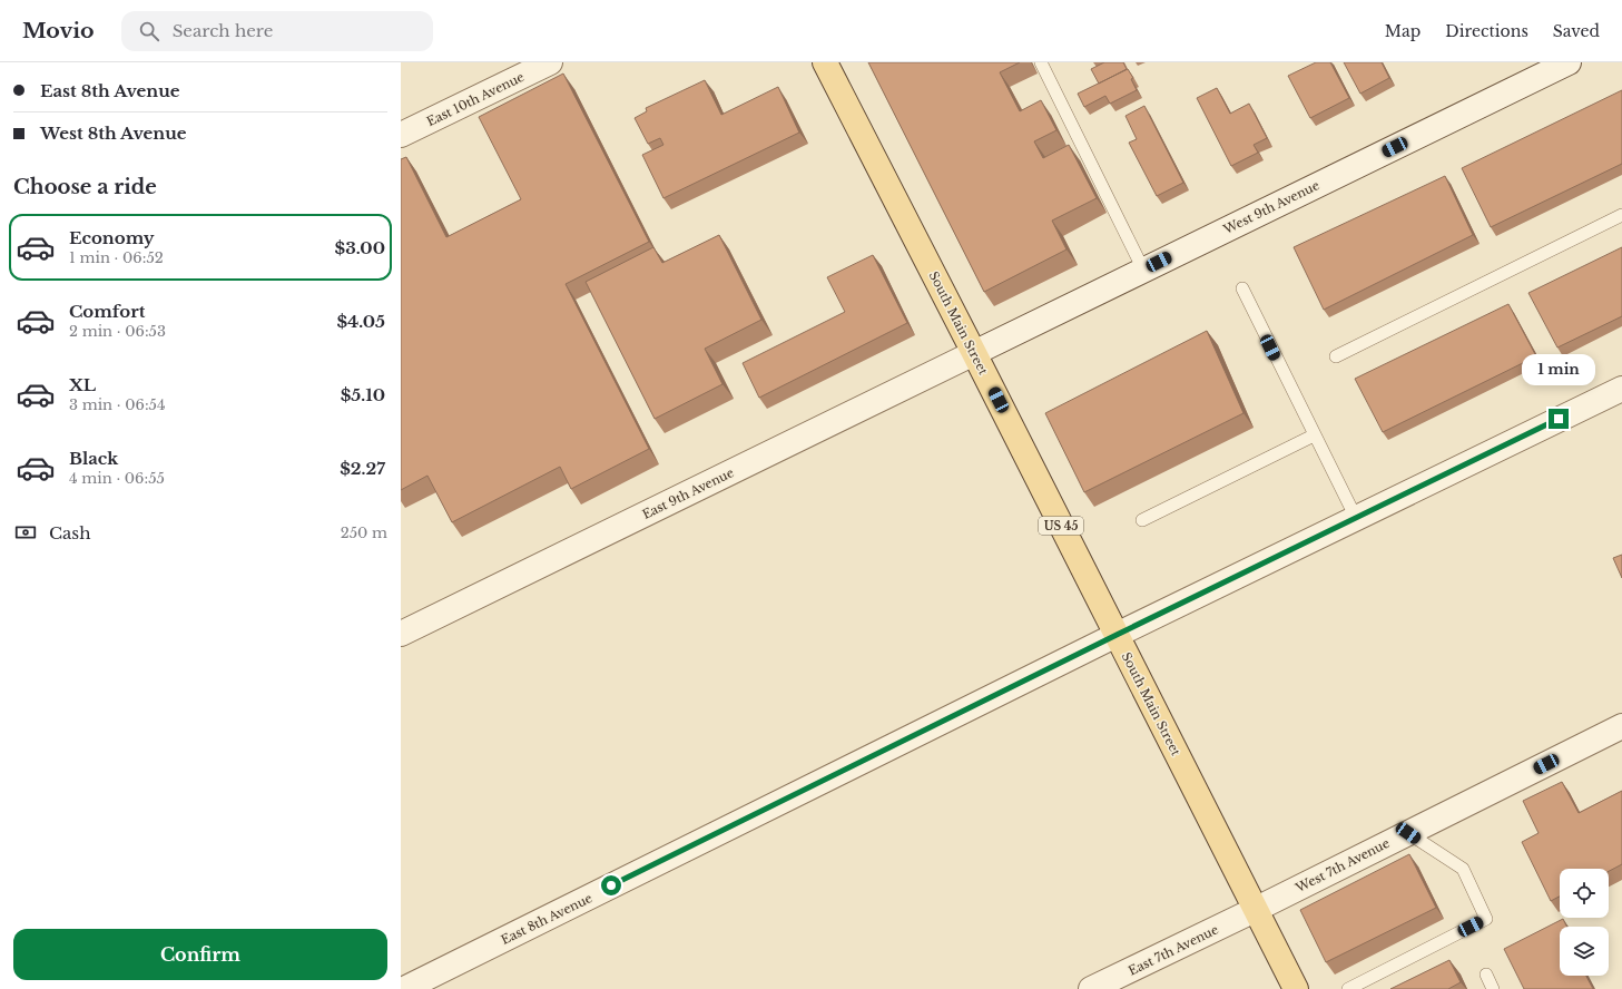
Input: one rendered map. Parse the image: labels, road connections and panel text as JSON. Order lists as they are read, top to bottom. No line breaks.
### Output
{"streets":{"main road":["South Main Street","US 45"],"street":["East 10th Avenue","West 9th Avenue","East 9th Avenue","West 7th Avenue","East 8th Avenue","East 7th Avenue"]},"crossings":[["West 9th Avenue","South Main Street"],["West 9th Avenue","East 9th Avenue"],["South Main Street","East 9th Avenue"],["South Main Street","West 7th Avenue"],["South Main Street","East 8th Avenue"],["South Main Street","East 7th Avenue"],["West 7th Avenue","East 7th Avenue"]],"page":{"header":"Movio","search":"Search here","nav":["Map","Directions","Saved"],"banner":["East 8th Avenue","West 8th Avenue"],"heading":"Choose a ride","list":[{"name":"Economy","note":"1 min · 06:52","value":"$3.00"},{"name":"Comfort","note":"2 min · 06:53","value":"$4.05"},{"name":"XL","note":"3 min · 06:54","value":"$5.10"},{"name":"Black","note":"4 min · 06:55","value":"$2.27"}],"bubble":"1 min","pay":["Cash","250 m"],"buttons":"Confirm"}}
